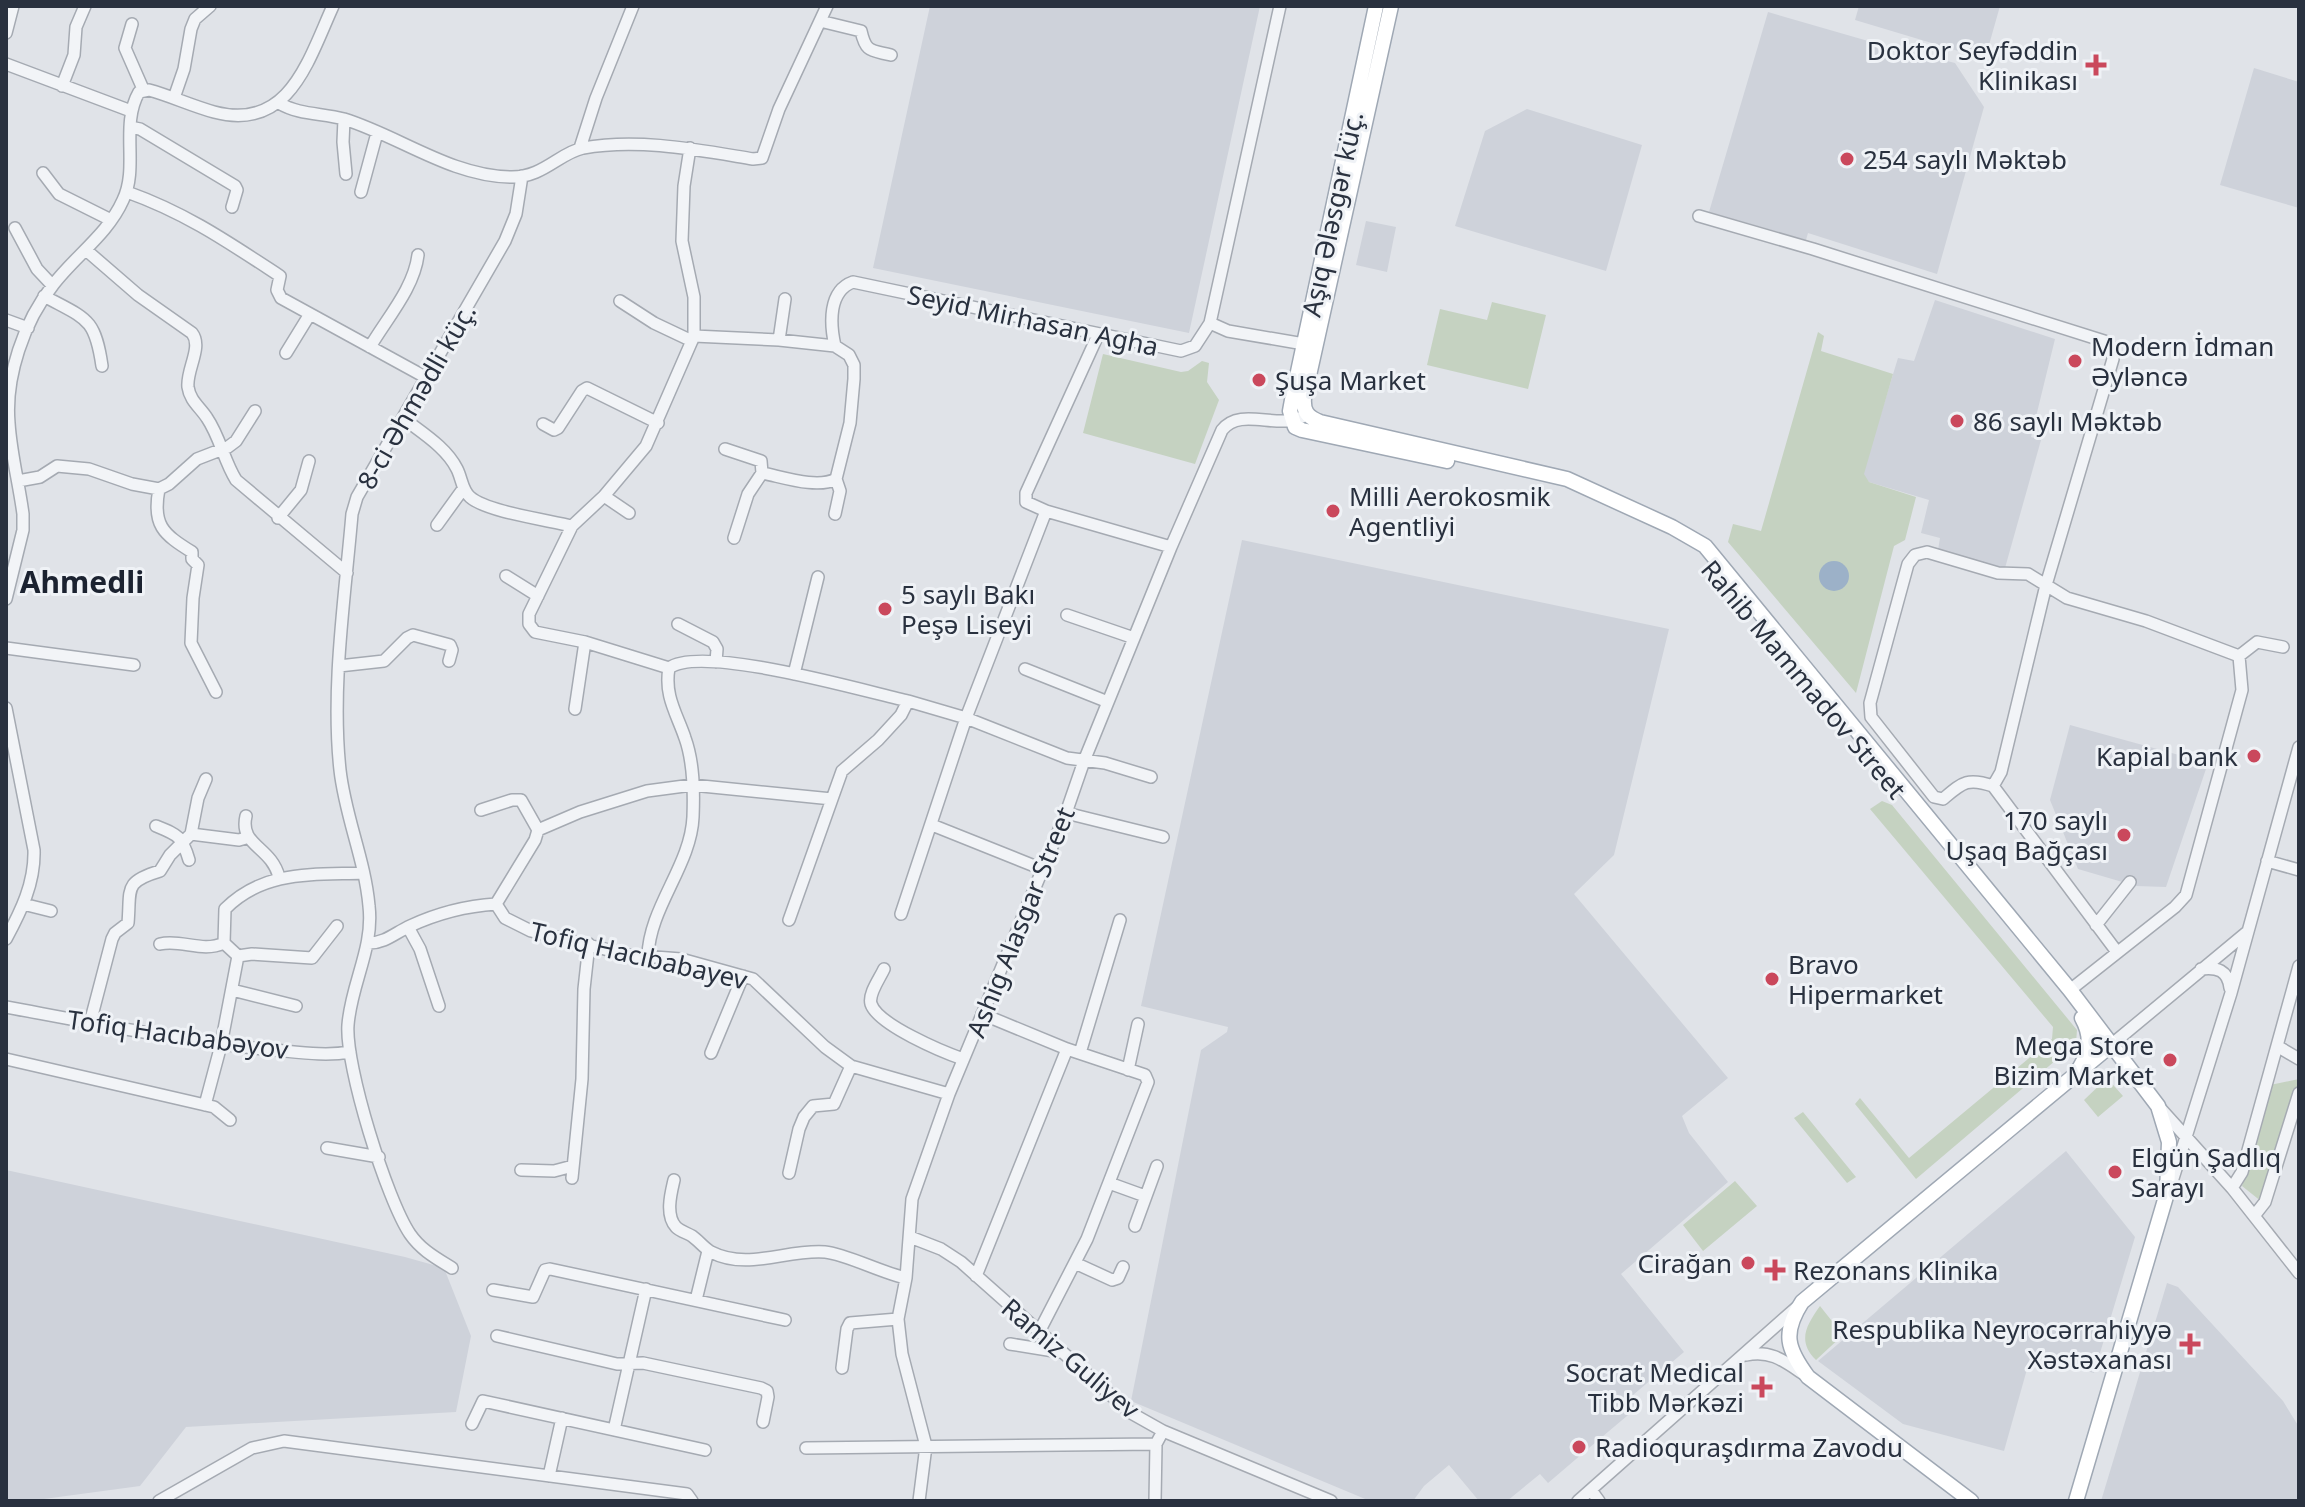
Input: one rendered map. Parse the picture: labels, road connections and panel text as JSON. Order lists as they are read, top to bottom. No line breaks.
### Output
{"streets":{"main road":["Aşıq Ələsgər küç.","Rahib Mammadov Street"],"street":["Seyid Mirhasan Agha","8-ci Əhmədli küç.","Ashig Alasgar Street","Tofiq Hacıbabayev","Tofiq Hacıbabəyov","Ramiz Guliyev"]},"crossings":[["Aşıq Ələsgər küç.","Rahib Mammadov Street"],["Aşıq Ələsgər küç.","Ashig Alasgar Street"],["8-ci Əhmədli küç.","Tofiq Hacıbabəyov"],["Rahib Mammadov Street","Ashig Alasgar Street"],["Ashig Alasgar Street","Tofiq Hacıbabayev"],["Ashig Alasgar Street","Ramiz Guliyev"]],"districts":["Ahmedli"],"places":{"health":["Doktor Seyfәddin Klinikası","Rezonans Klinika","Respublika Neyrocərrahiyyə Xəstəxanası","Socrat Medical Tibb Mərkəzi"],"other":["254 saylı Məktəb","Modern İdman Əyləncə","Şuşa Market","86 saylı Məktəb","Milli Aerokosmik Agentliyi","5 saylı Bakı Peşə Liseyi","Kapial bank","170 saylı Uşaq Bağçası","Bravo Hipermarket","Mega Store Bizim Market","Elgün Şadlıq Sarayı","Cirağan","Radioquraşdırma Zavodu"]}}
